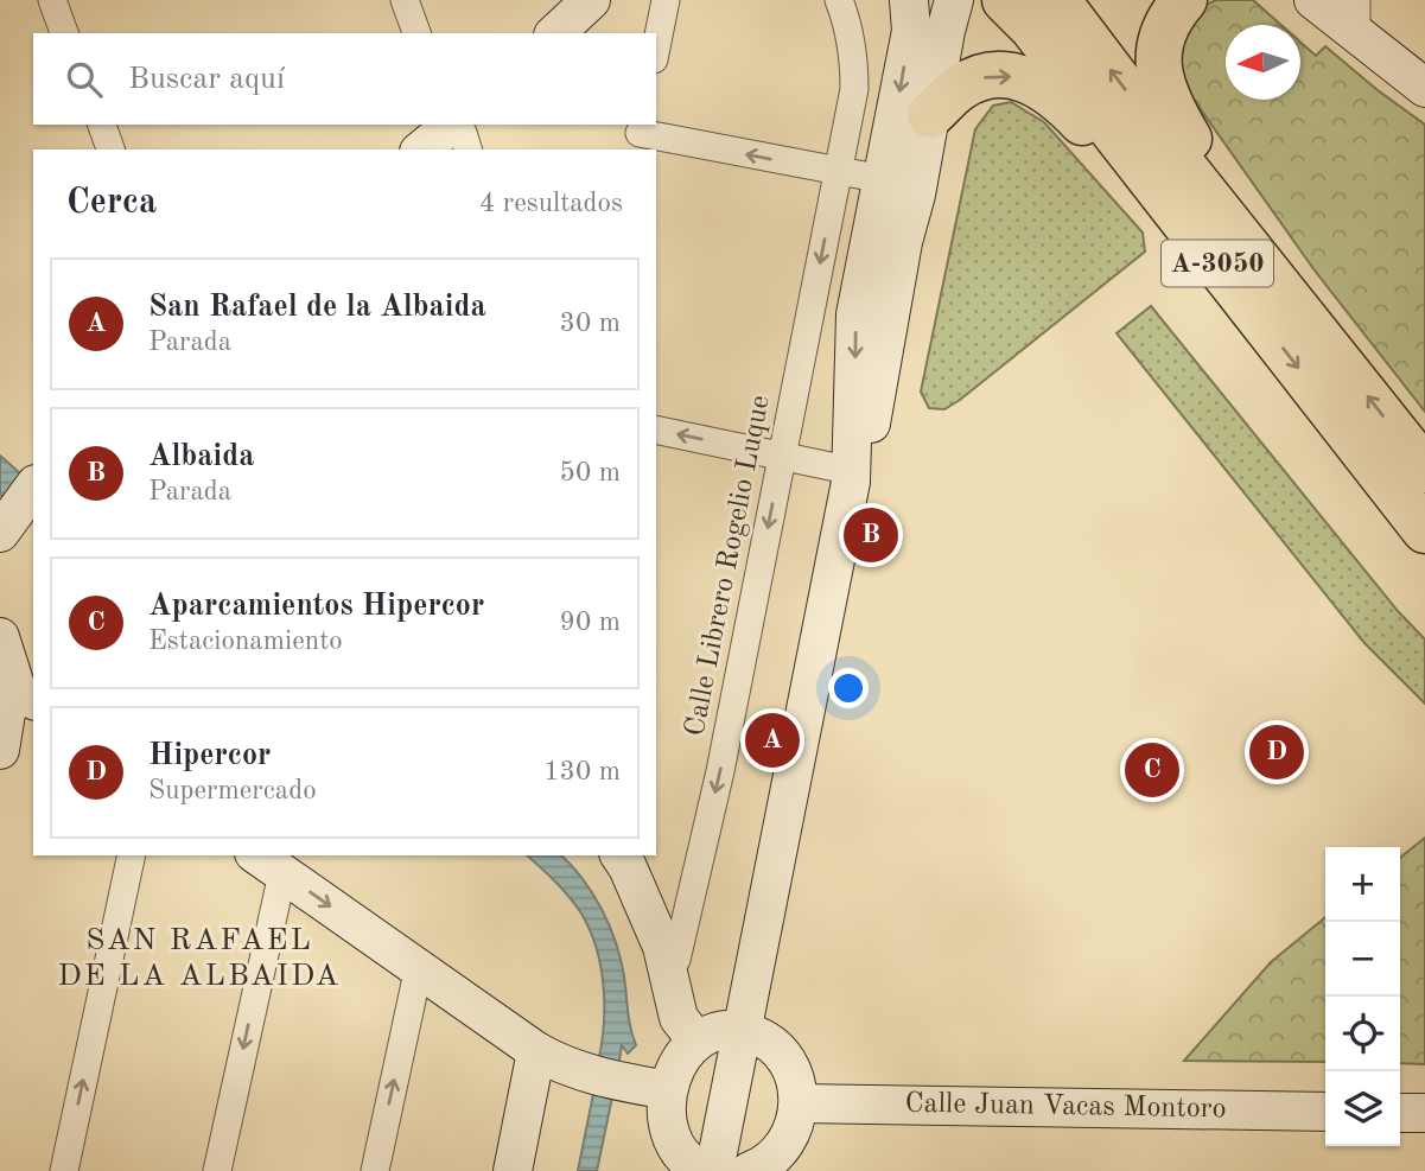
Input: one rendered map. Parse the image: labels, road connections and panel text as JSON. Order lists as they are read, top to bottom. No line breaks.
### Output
{"streets":{"highway":["A-3050"],"street":["Calle Librero Rogelio Luque","Calle Juan Vacas Montoro"]},"districts":["SAN RAFAEL DE LA ALBAIDA"],"north":"left","page":{"search":"Buscar aquí","heading":["Cerca","4 resultados"],"list":[{"mark":"A","name":"San Rafael de la Albaida","note":"Parada","value":"30 m"},{"mark":"B","name":"Albaida","note":"Parada","value":"50 m"},{"mark":"C","name":"Aparcamientos Hipercor","note":"Estacionamiento","value":"90 m"},{"mark":"D","name":"Hipercor","note":"Supermercado","value":"130 m"}],"pins":["B","A","D","C"],"map_buttons":["+","−"]}}
